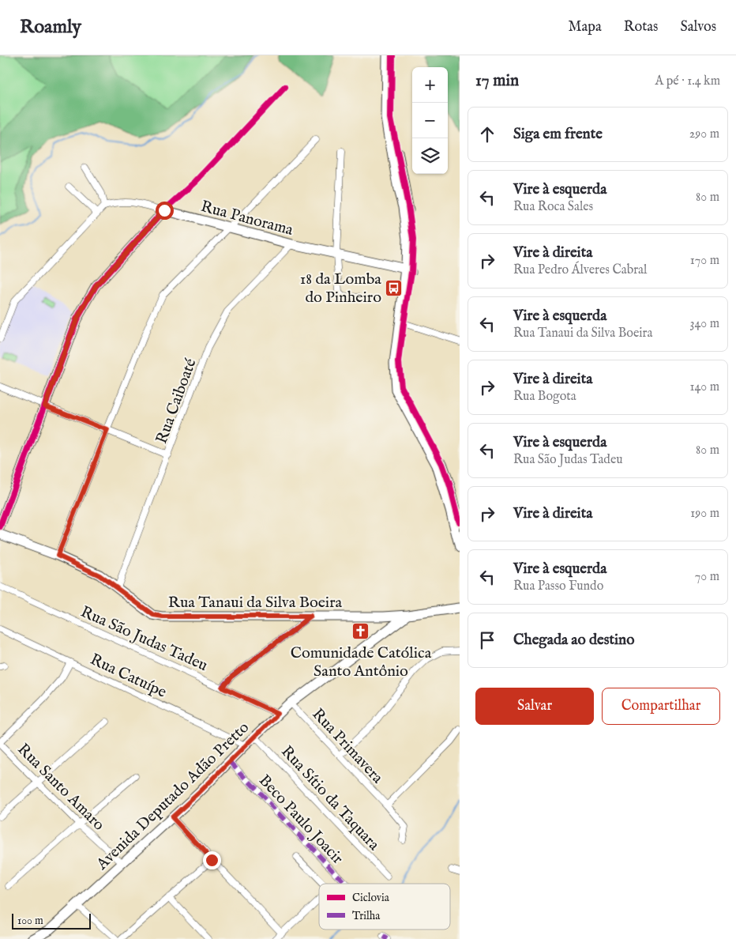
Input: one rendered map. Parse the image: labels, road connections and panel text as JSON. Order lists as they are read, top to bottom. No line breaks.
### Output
{"streets":{"street":["Rua Panorama","Rua Caiboaté","Rua Tanaui da Silva Boeira","Rua São Judas Tadeu","Rua Catuípe","Rua Primavera","Rua Santo Amaro","Avenida Deputado Adão Pretto","Rua Sítio da Taquara","Beco Paulo Joacir"]},"crossings":[["Rua Panorama","Rua Caiboaté"],["Rua Caiboaté","Rua Tanaui da Silva Boeira"],["Rua Tanaui da Silva Boeira","Avenida Deputado Adão Pretto"],["Rua São Judas Tadeu","Avenida Deputado Adão Pretto"],["Rua Catuípe","Avenida Deputado Adão Pretto"],["Rua Primavera","Avenida Deputado Adão Pretto"],["Rua Santo Amaro","Avenida Deputado Adão Pretto"],["Avenida Deputado Adão Pretto","Rua Sítio da Taquara"],["Avenida Deputado Adão Pretto","Beco Paulo Joacir"]],"places":{"bus stop":["18 da Lomba do Pinheiro"],"church":["Comunidade Católica Santo Antônio"]},"legend":["Ciclovia","Trilha"],"scale_bar":"100 m","page":{"header":"Roamly","nav":["Mapa","Rotas","Salvos"],"heading":["17 min","A pé · 1.4 km"],"map_buttons":["+","−"],"list":[["Siga em frente","290 m"],["Vire à esquerda","Rua Roca Sales","80 m"],["Vire à direita","Rua Pedro Álveres Cabral","170 m"],["Vire à esquerda","Rua Tanaui da Silva Boeira","340 m"],["Vire à direita","Rua Bogota","140 m"],["Vire à esquerda","Rua São Judas Tadeu","80 m"],["Vire à direita","190 m"],["Vire à esquerda","Rua Passo Fundo","70 m"],"Chegada ao destino"],"buttons":["Salvar","Compartilhar"],"scale":"100 m"}}
